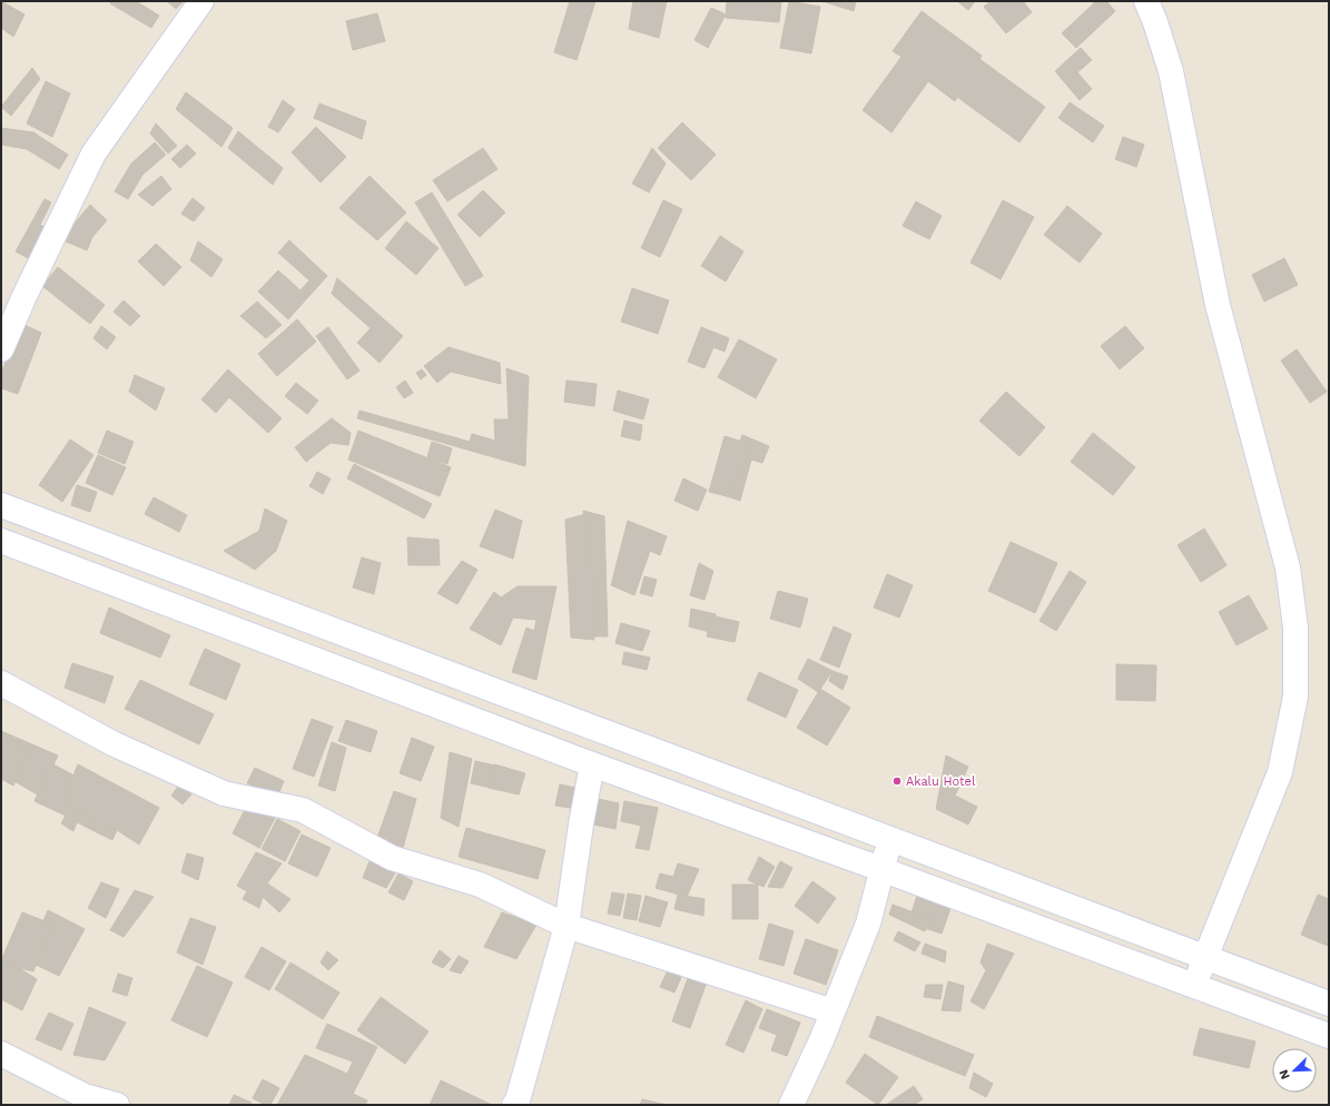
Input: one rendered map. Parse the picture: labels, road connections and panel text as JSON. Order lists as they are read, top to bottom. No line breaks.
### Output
{"places":["Akalu Hotel"],"north":"bottom left"}
